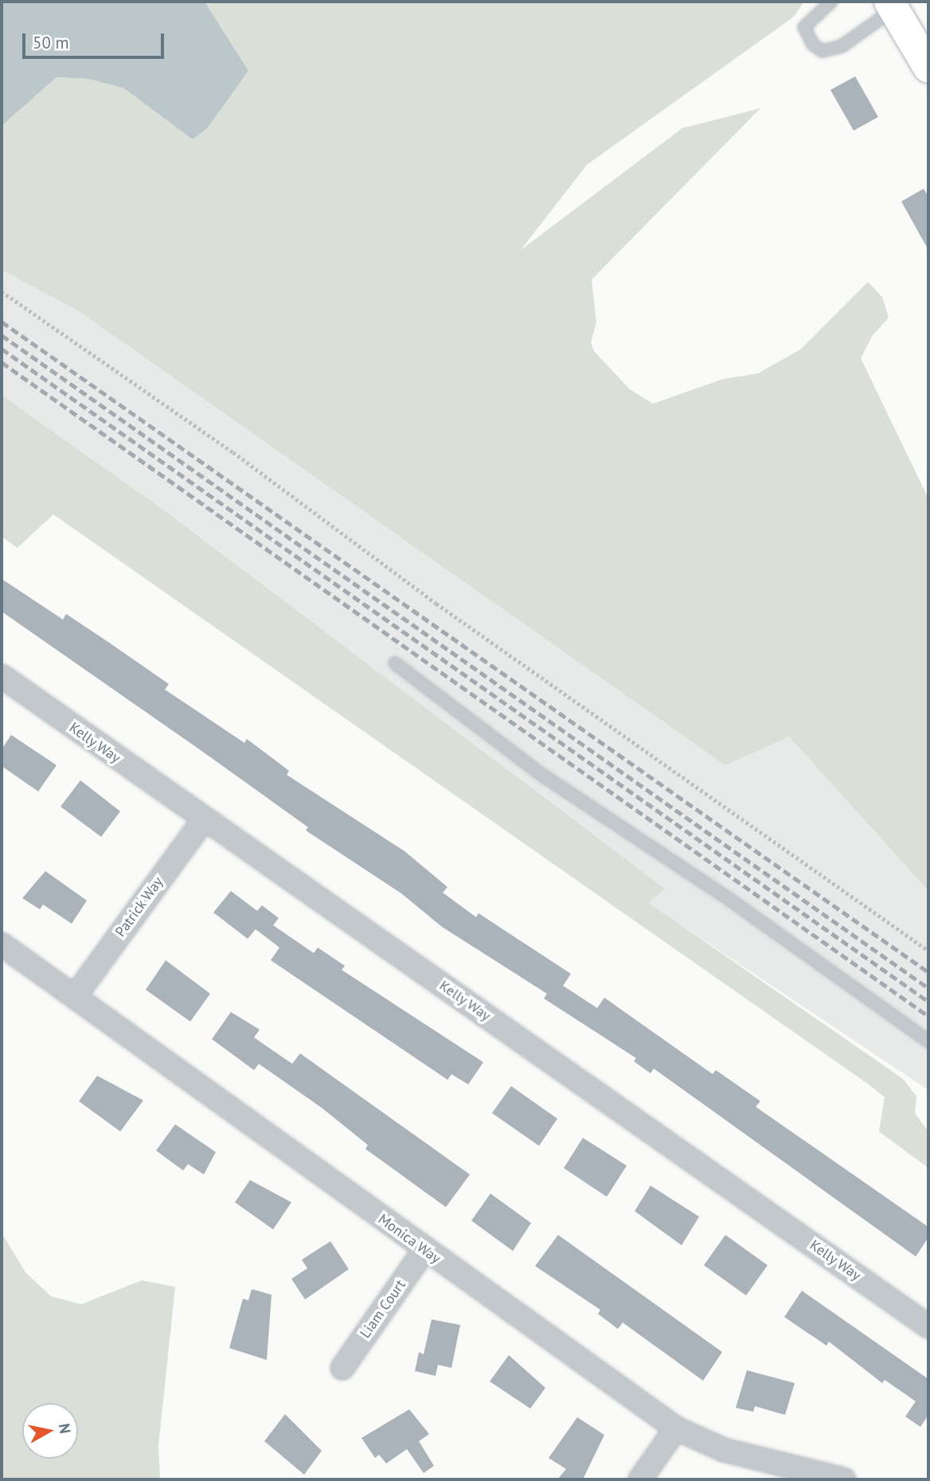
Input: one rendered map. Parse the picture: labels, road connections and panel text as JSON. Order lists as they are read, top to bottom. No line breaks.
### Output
{"streets":{"street":["Kelly Way","Patrick Way","Monica Way","Liam Court"]},"crossings":[["Kelly Way","Patrick Way"],["Patrick Way","Monica Way"],["Monica Way","Liam Court"]],"scale_bar":"50 m","north":"right"}
